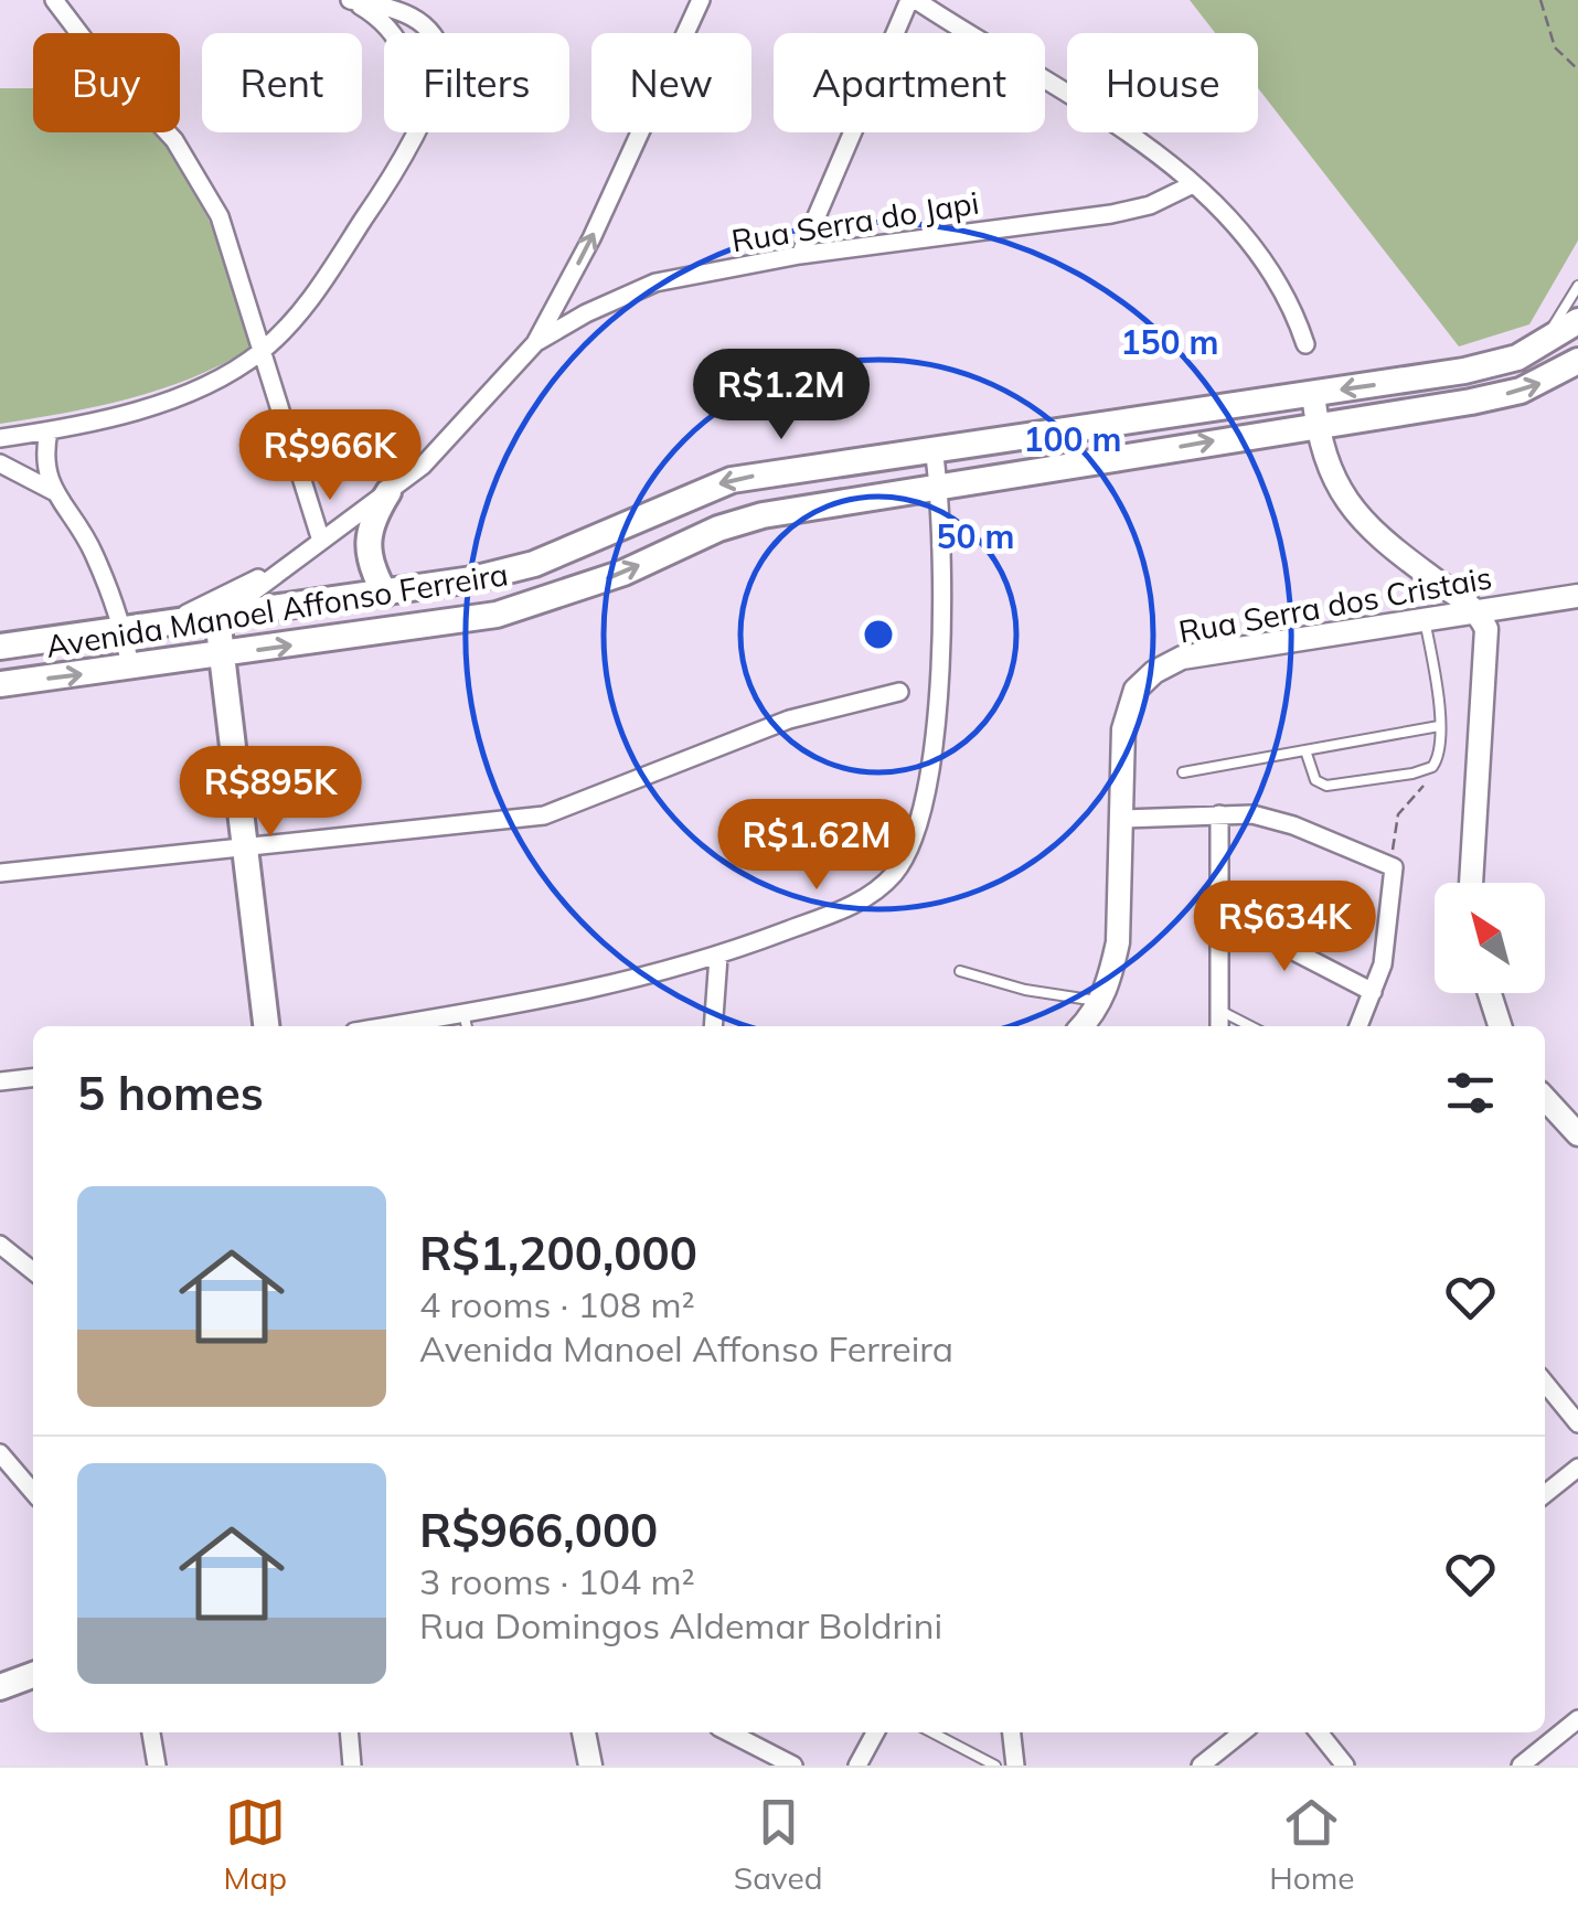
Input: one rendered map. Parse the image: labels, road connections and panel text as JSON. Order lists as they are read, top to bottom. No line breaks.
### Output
{"streets":{"main road":["Avenida Manoel Affonso Ferreira"],"street":["Rua Serra do Japi","Rua Serra dos Cristais"]},"north":"top left","page":{"chip":["Buy","Rent","Filters","New","Apartment","House"],"price":["R$1.2M","R$966K","R$895K","R$1.62M","R$634K"],"heading":"5 homes","list":[{"name":"R$1,200,000","note":"4 rooms · 108 m² · Avenida Manoel Affonso Ferreira"},{"name":"R$966,000","note":"3 rooms · 104 m² · Rua Domingos Aldemar Boldrini"}],"tabs":["Map","Saved","Home"]},"rings":["150 m","100 m","50 m"]}
